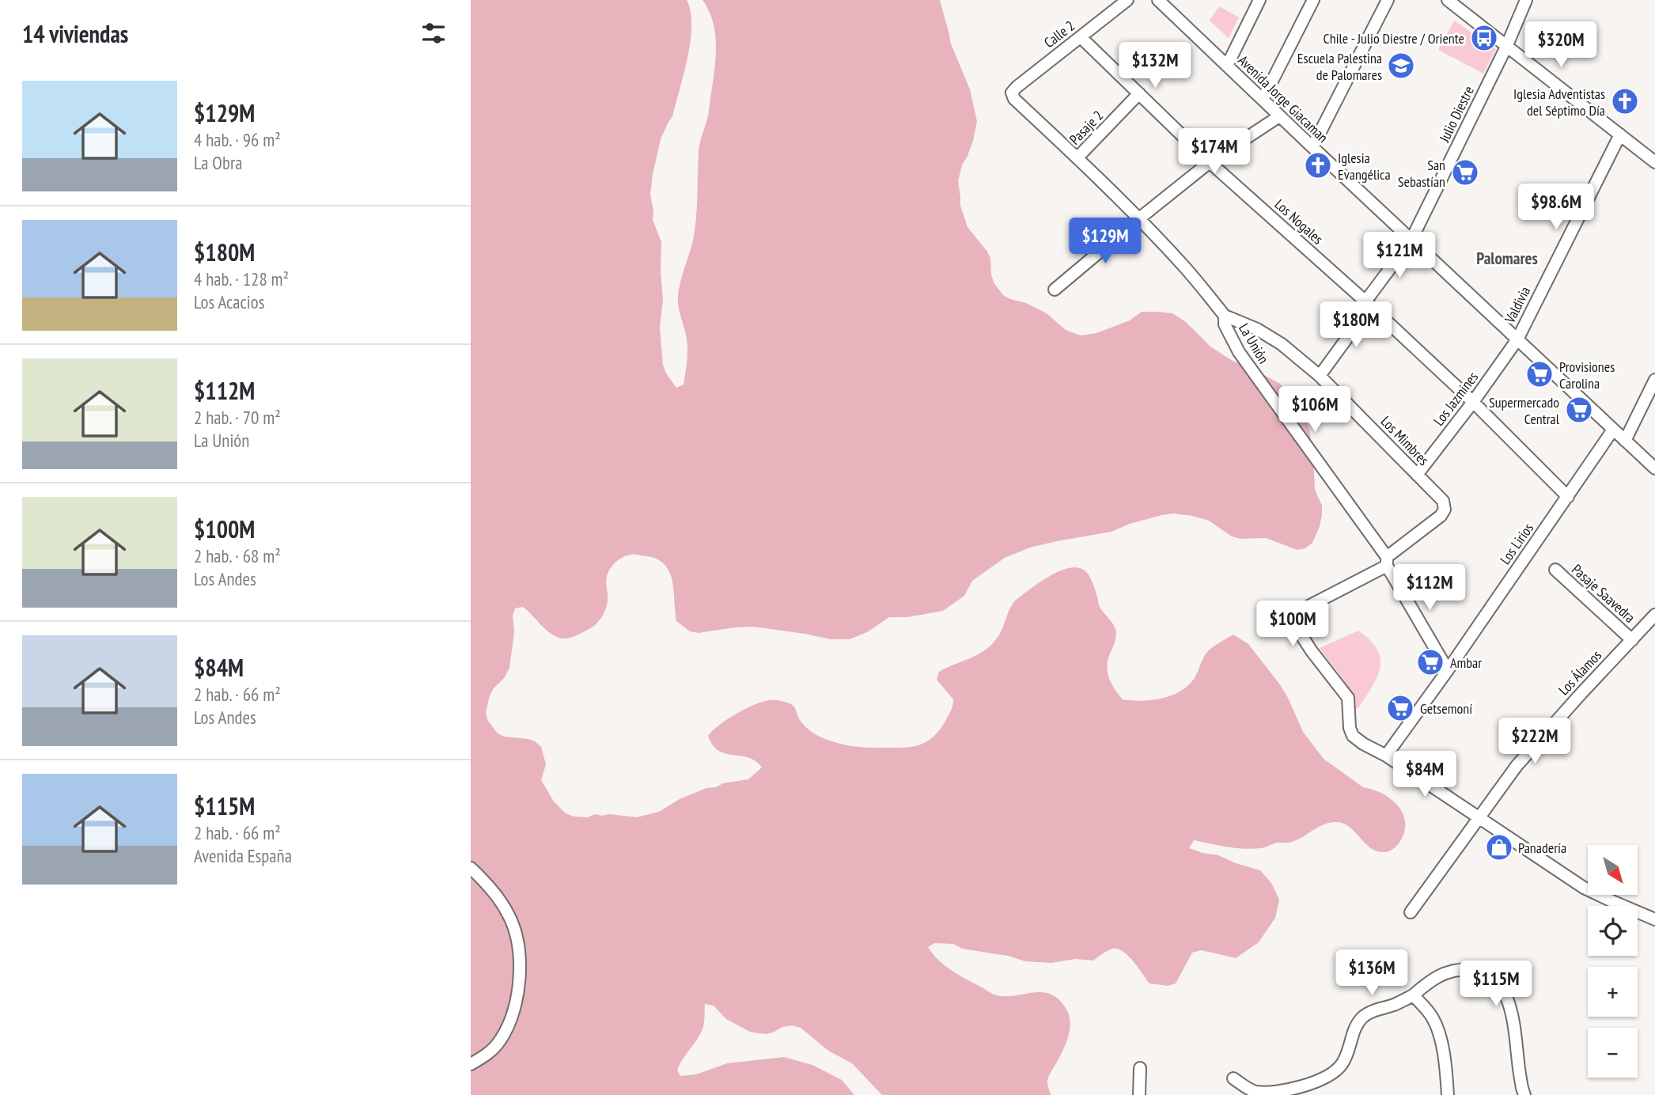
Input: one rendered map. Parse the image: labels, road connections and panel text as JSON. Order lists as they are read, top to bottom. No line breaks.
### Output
{"streets":{"street":["Calle 2","Avenida Jorge Giacaman","Julio Diestre","Pasaje 2","Los Nogales","Valdivia","La Unión","Los Jazmines","Los Mimbres","Los Lirios","Pasaje Saavedra","Los Álamos"]},"crossings":[["Calle 2","Los Nogales"],["Calle 2","La Unión"],["Avenida Jorge Giacaman","Julio Diestre"],["Avenida Jorge Giacaman","Valdivia"],["Avenida Jorge Giacaman","Los Jazmines"],["Avenida Jorge Giacaman","Los Lirios"],["Julio Diestre","Los Nogales"],["Julio Diestre","Los Mimbres"],["Pasaje 2","Los Nogales"],["Pasaje 2","La Unión"],["Los Nogales","Los Jazmines"],["Los Nogales","Los Lirios"],["Valdivia","Los Jazmines"],["La Unión","Los Mimbres"],["La Unión","Los Lirios"],["Los Jazmines","Los Mimbres"],["Pasaje Saavedra","Los Álamos"]],"districts":["Palomares"],"places":{"bus stop":["Chile - Julio Diestre / Oriente"],"school or university":["Escuela Palestina de Palomares"],"church":["Iglesia Adventistas del Séptimo Día","Iglesia Evangélica"],"supermarket":["San Sebastían","Provisiones Carolina","Supermercado Central","Ambar","Getsemoní"],"shop":["Panadería"]},"north":"bottom right","page":{"heading":"14 viviendas","price":["$320M","$132M","$174M","$98.6M","$129M","$121M","$180M","$106M","$112M","$100M","$222M","$84M","$136M","$115M"],"list":[{"name":"$129M","note":"4 hab. · 96 m² · La Obra"},{"name":"$180M","note":"4 hab. · 128 m² · Los Acacios"},{"name":"$112M","note":"2 hab. · 70 m² · La Unión"},{"name":"$100M","note":"2 hab. · 68 m² · Los Andes"},{"name":"$84M","note":"2 hab. · 66 m² · Los Andes"},{"name":"$115M","note":"2 hab. · 66 m² · Avenida España"}],"map_buttons":["+","−"]}}
